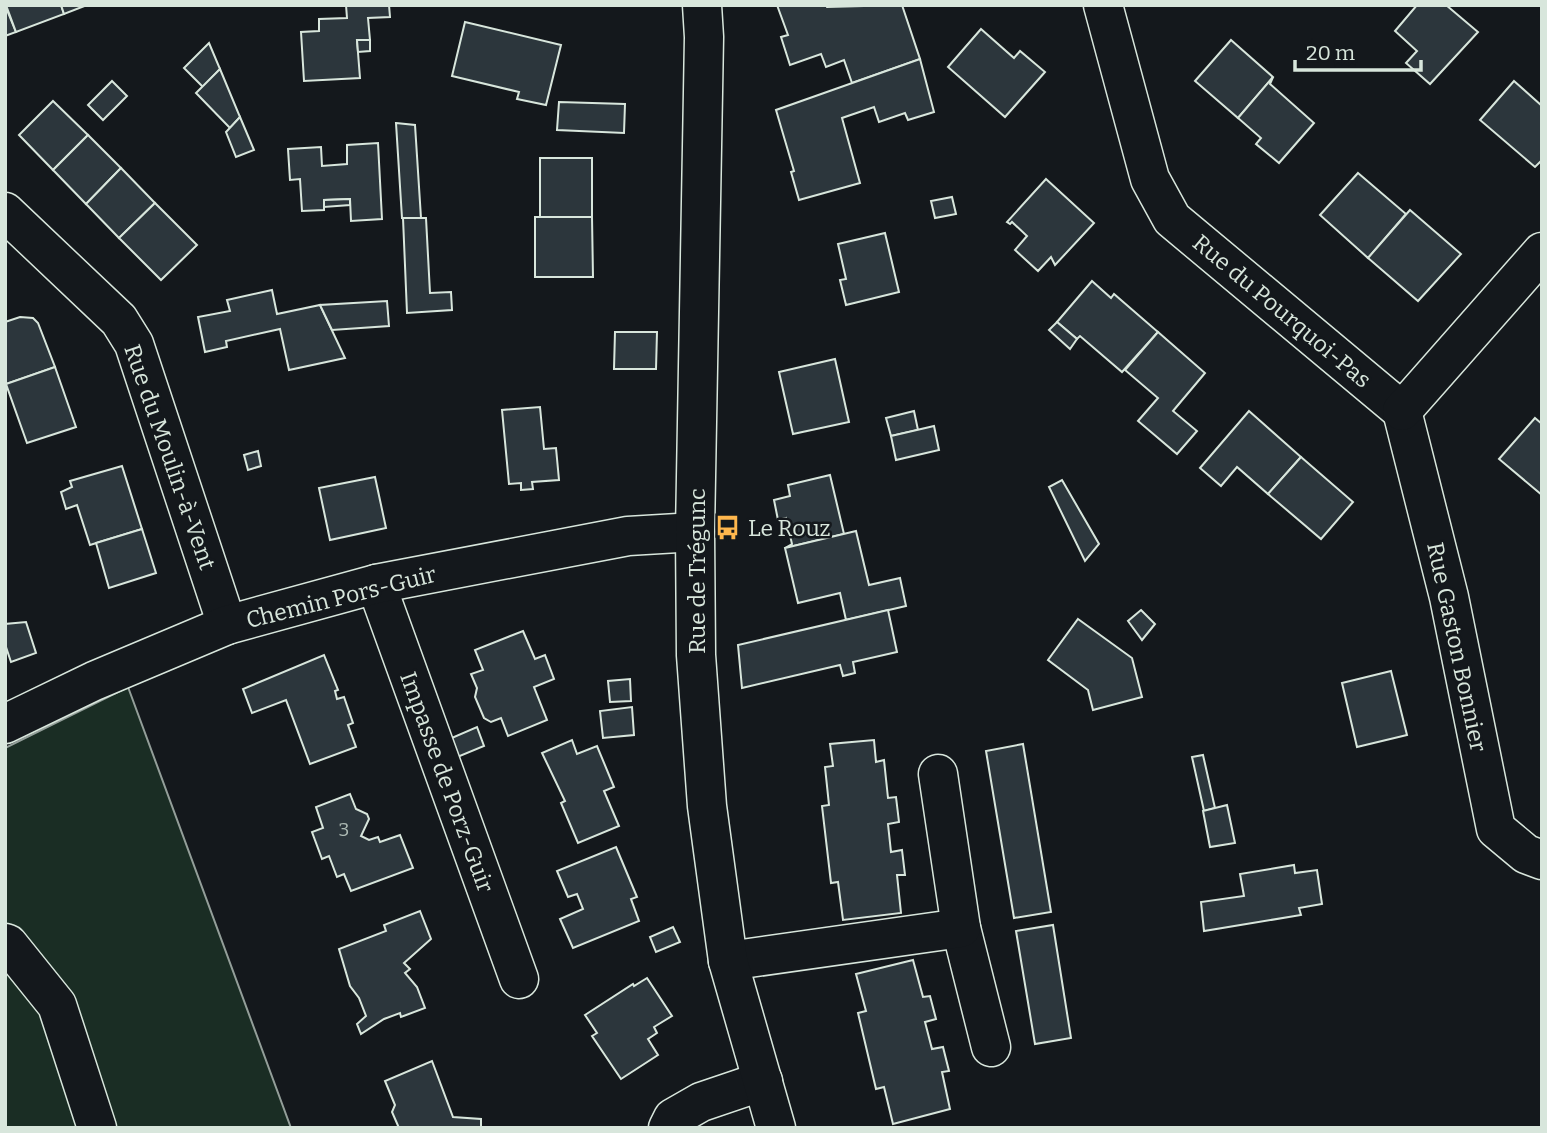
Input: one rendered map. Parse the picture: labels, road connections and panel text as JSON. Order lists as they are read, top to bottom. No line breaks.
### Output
{"streets":{"street":["Rue du Pourquoi-Pas","Rue du Moulin-à-Vent","Rue de Trégunc","Chemin Pors-Guir","Rue Gaston Bonnier","Impasse de Porz-Guir"]},"crossings":[["Rue du Pourquoi-Pas","Rue Gaston Bonnier"],["Rue du Moulin-à-Vent","Chemin Pors-Guir"],["Rue de Trégunc","Chemin Pors-Guir"],["Chemin Pors-Guir","Impasse de Porz-Guir"]],"places":{"bus stop":["Le Rouz"]},"house_numbers":["3"],"scale_bar":"20 m"}
